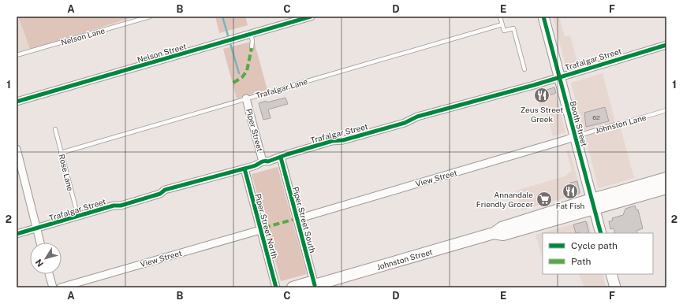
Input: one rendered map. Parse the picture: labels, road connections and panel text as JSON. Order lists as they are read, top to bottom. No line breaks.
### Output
{"streets":{"main road":["Booth Street","Johnston Street"],"street":["Nelson Street","Trafalgar Street","Piper Street","View Street","Piper Street South","Piper Street North"],"lane":["Nelson Lane","Trafalgar Lane","Johnston Lane","Rose Lane"]},"crossings":[["Trafalgar Street","Booth Street"],["Trafalgar Street","Piper Street"],["Trafalgar Street","Rose Lane"],["Trafalgar Street","Piper Street South"],["Trafalgar Street","Piper Street North"],["Trafalgar Lane","Piper Street"],["Trafalgar Lane","Rose Lane"],["Booth Street","Johnston Lane"],["Booth Street","View Street"],["Booth Street","Johnston Street"],["Johnston Lane","View Street"],["View Street","Piper Street South"],["View Street","Piper Street North"],["Piper Street South","Johnston Street"]],"places":{"restaurant":["Zeus Street Greek","Fat Fish"],"supermarket":["Annandale Friendly Grocer"]},"house_numbers":["62"],"legend":["Cycle path","Path"],"north":"bottom left","grid":{"columns":["A","B","C","D","E","F"],"rows":["1","2"]}}
